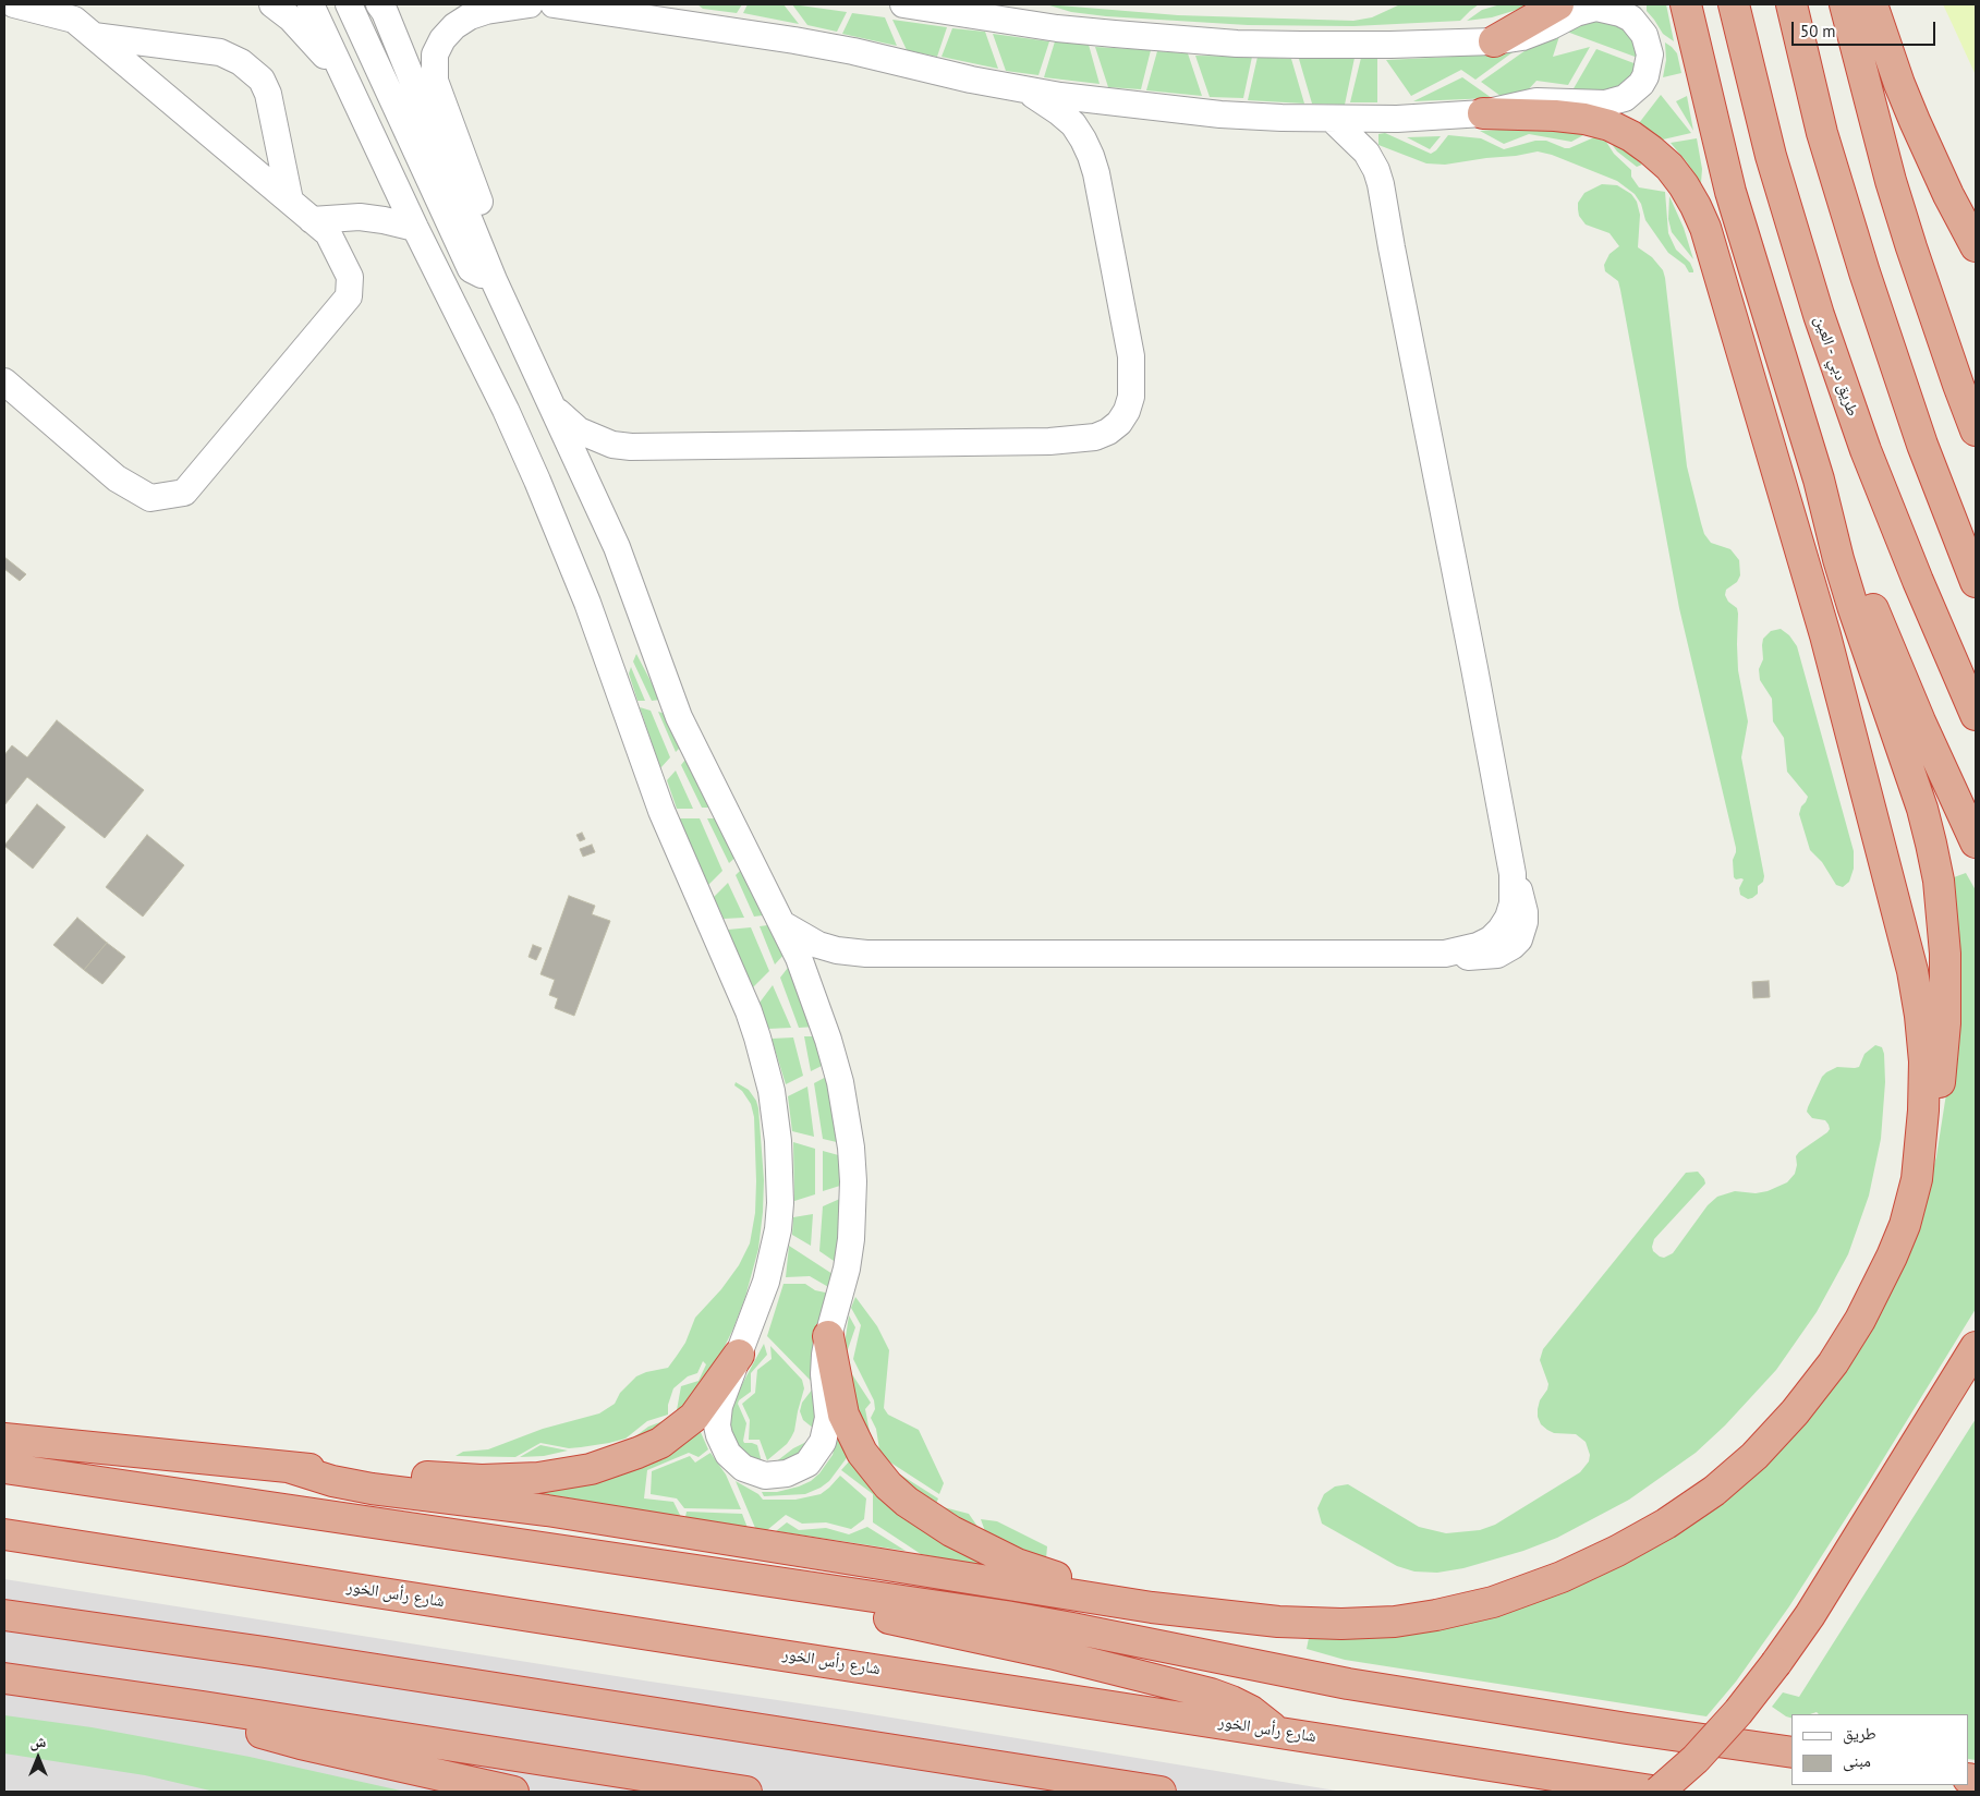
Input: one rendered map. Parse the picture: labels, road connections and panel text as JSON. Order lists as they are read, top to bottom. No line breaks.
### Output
{"streets":{"highway":["طريق دبي - العين","شارع رأس الخور"]},"legend":["طريق","مبنى"],"scale_bar":"50 m","north":"top"}
